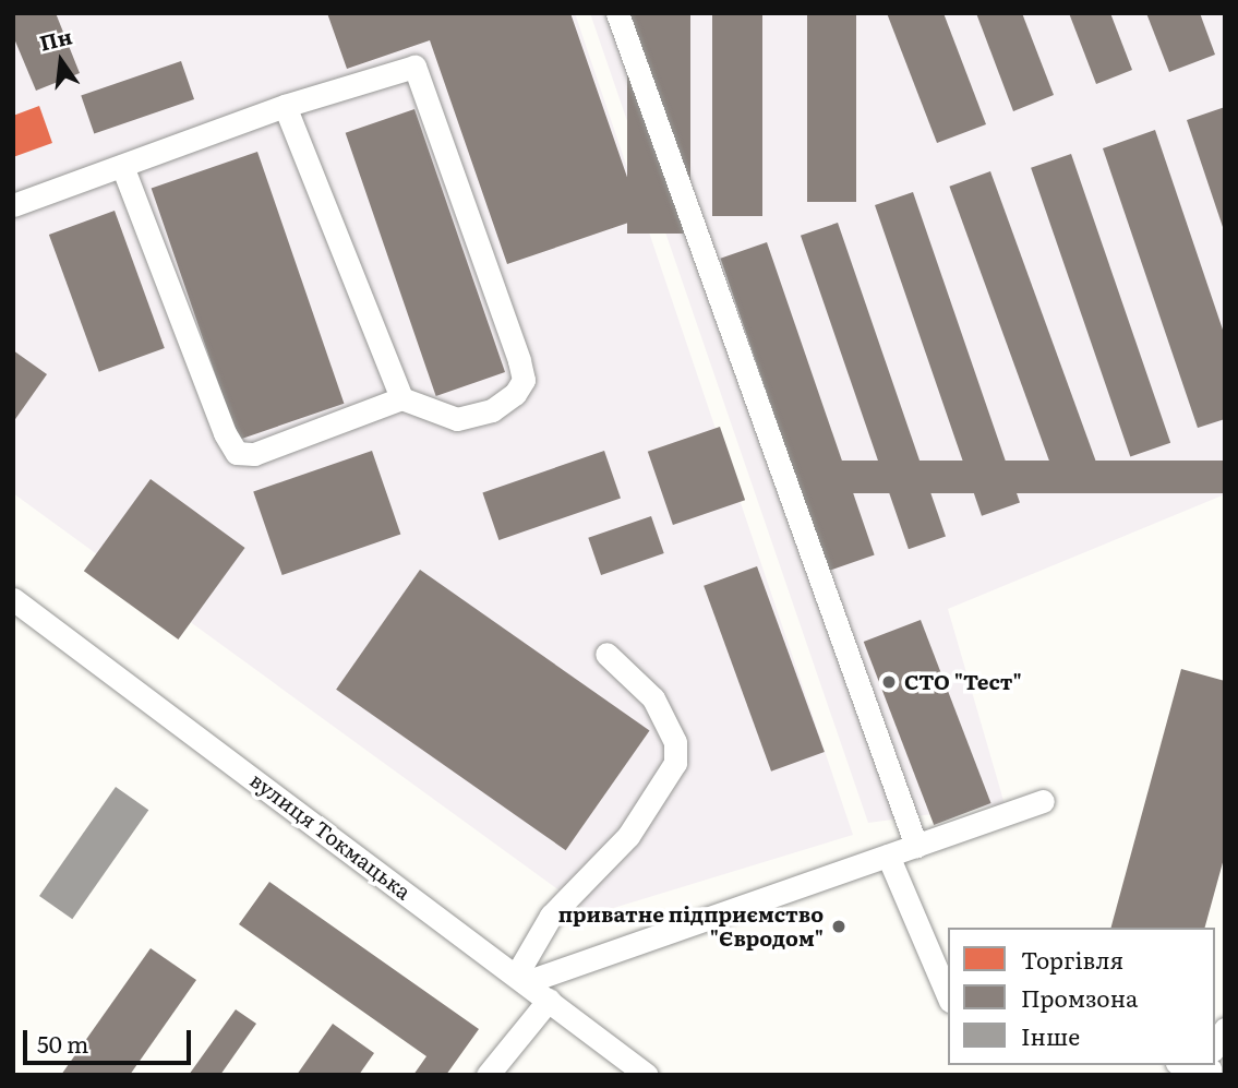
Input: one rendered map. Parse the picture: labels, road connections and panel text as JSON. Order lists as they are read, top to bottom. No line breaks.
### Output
{"streets":{"street":["вулиця Токмацька"]},"places":["СТО \"Тест\"","приватне підприємство \"Євродом\""],"legend":["Торгівля","Промзона","Інше"],"scale_bar":"50 m","north":"top"}
